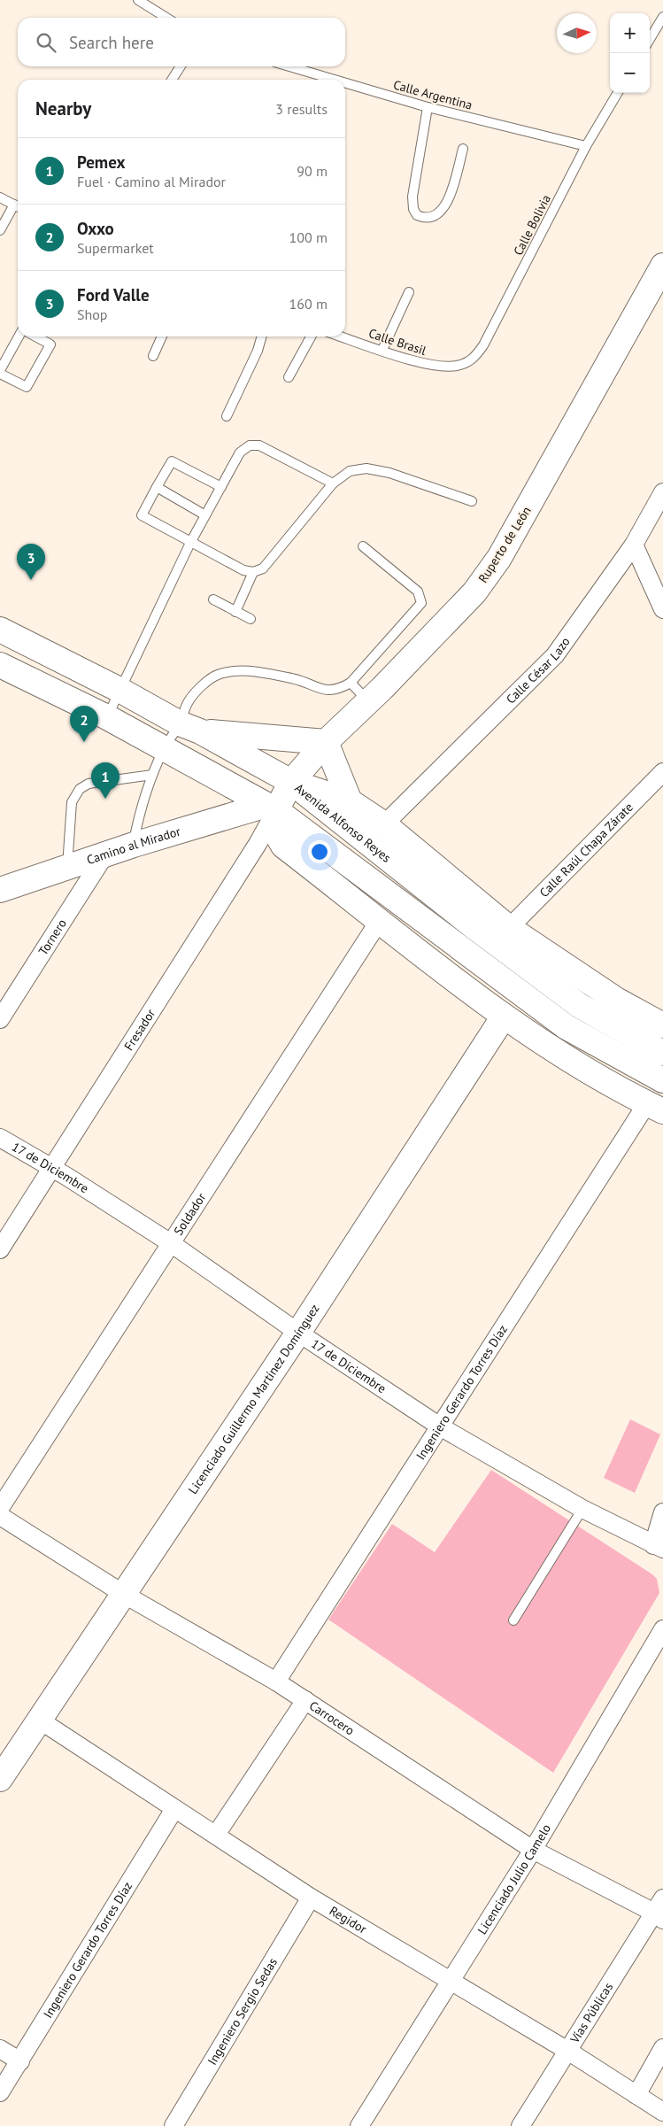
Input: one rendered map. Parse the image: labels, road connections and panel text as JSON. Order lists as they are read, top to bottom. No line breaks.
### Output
{"streets":{"street":["Ruperto de León","Calle César Lazo","Avenida Alfonso Reyes","Camino al Mirador","Calle Raúl Chapa Zárate","Tornero","Fresador","17 de Diciembre","Soldador","Ingeniero Gerardo Torres Díaz","Licenciado Guillermo Martínez Domínguez","Carrocero","Licenciado Julio Camelo","Regidor","Ingeniero Sergio Sedas","Vías Públicas"],"lane":["Calle Argentina","Calle Bolivia","Calle Brasil"]},"crossings":[["Calle Argentina","Calle Bolivia"],["Calle Bolivia","Calle Brasil"],["Ruperto de León","Avenida Alfonso Reyes"],["Ruperto de León","Camino al Mirador"],["Ruperto de León","Fresador"],["Camino al Mirador","Tornero"],["Camino al Mirador","Fresador"],["Fresador","17 de Diciembre"],["17 de Diciembre","Soldador"],["17 de Diciembre","Ingeniero Gerardo Torres Díaz"],["17 de Diciembre","Licenciado Guillermo Martínez Domínguez"],["Ingeniero Gerardo Torres Díaz","Carrocero"],["Ingeniero Gerardo Torres Díaz","Regidor"],["Licenciado Guillermo Martínez Domínguez","Carrocero"],["Licenciado Guillermo Martínez Domínguez","Regidor"],["Carrocero","Licenciado Julio Camelo"],["Carrocero","Vías Públicas"],["Licenciado Julio Camelo","Regidor"],["Regidor","Ingeniero Sergio Sedas"],["Regidor","Vías Públicas"]],"north":"right","page":{"map_buttons":["+","−"],"search":"Search here","heading":["Nearby","3 results"],"list":[{"mark":"1","name":"Pemex","note":"Fuel · Camino al Mirador","value":"90 m"},{"mark":"2","name":"Oxxo","note":"Supermarket","value":"100 m"},{"mark":"3","name":"Ford Valle","note":"Shop","value":"160 m"}],"pins":["3","2","1"]}}
